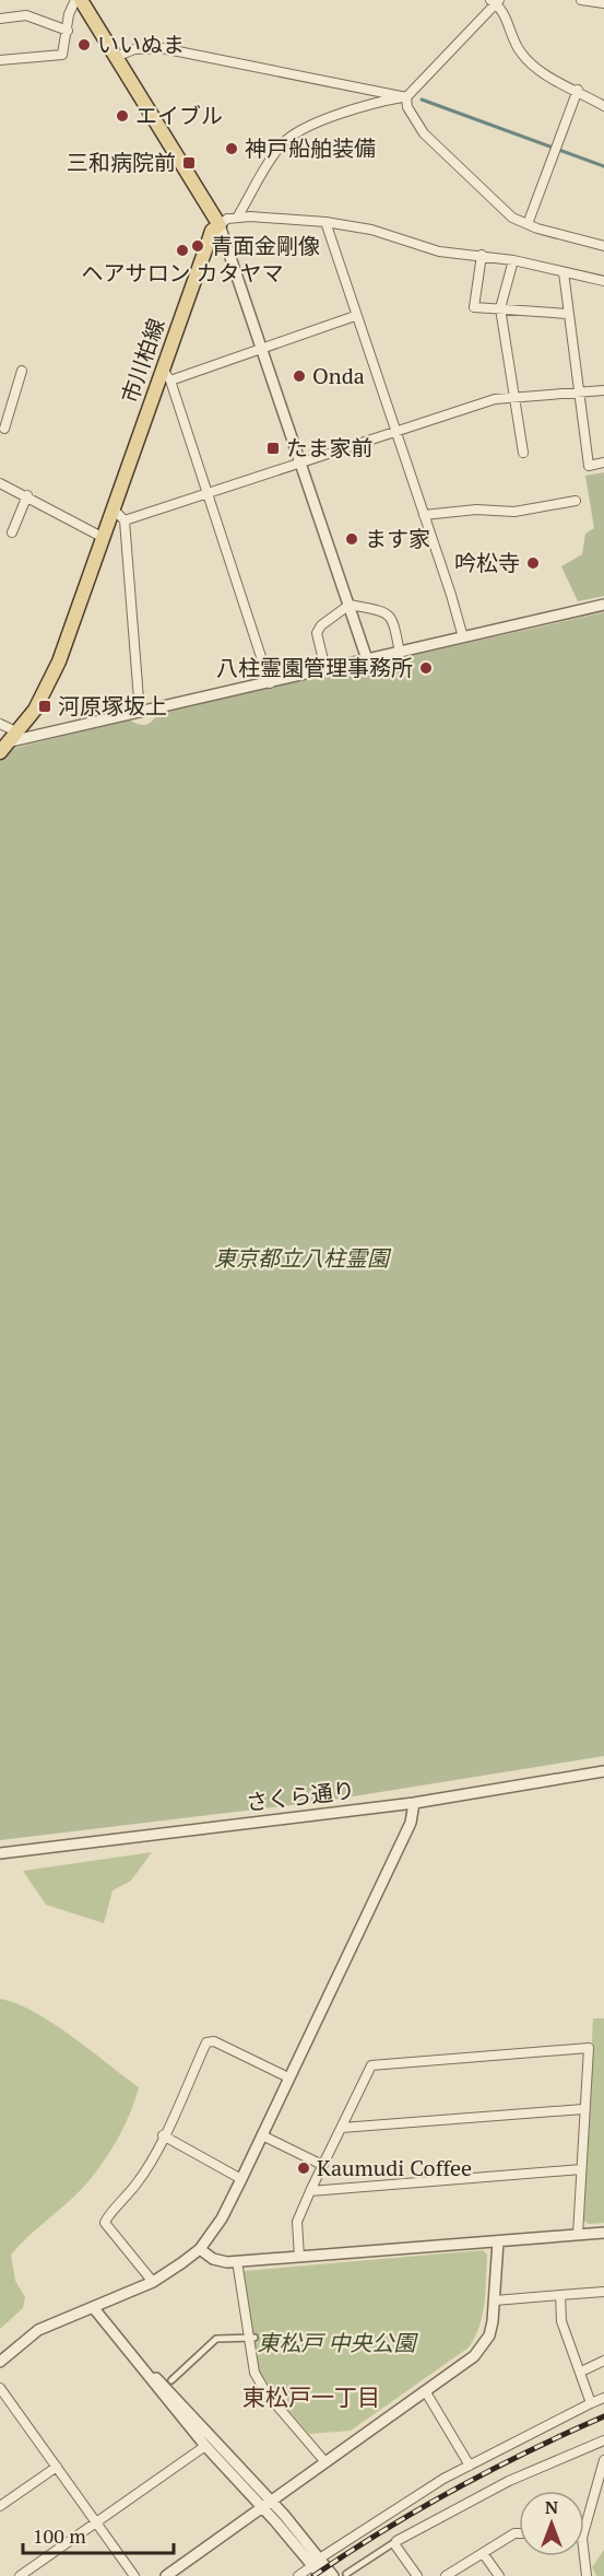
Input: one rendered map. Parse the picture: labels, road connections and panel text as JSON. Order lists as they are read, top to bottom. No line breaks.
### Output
{"streets":{"main road":["市川柏線"],"street":["さくら通り"]},"districts":["東松戸一丁目"],"parks":["東京都立八柱霊園","東松戸 中央公園"],"places":{"other":["いいぬま","エイブル","神戸船舶装備","青面金剛像","ヘアサロン カタヤマ","Onda","ます家","吟松寺","八柱霊園管理事務所","Kaumudi Coffee"],"transit":["三和病院前","たま家前","河原塚坂上"]},"scale_bar":"100 m","north":"top"}
